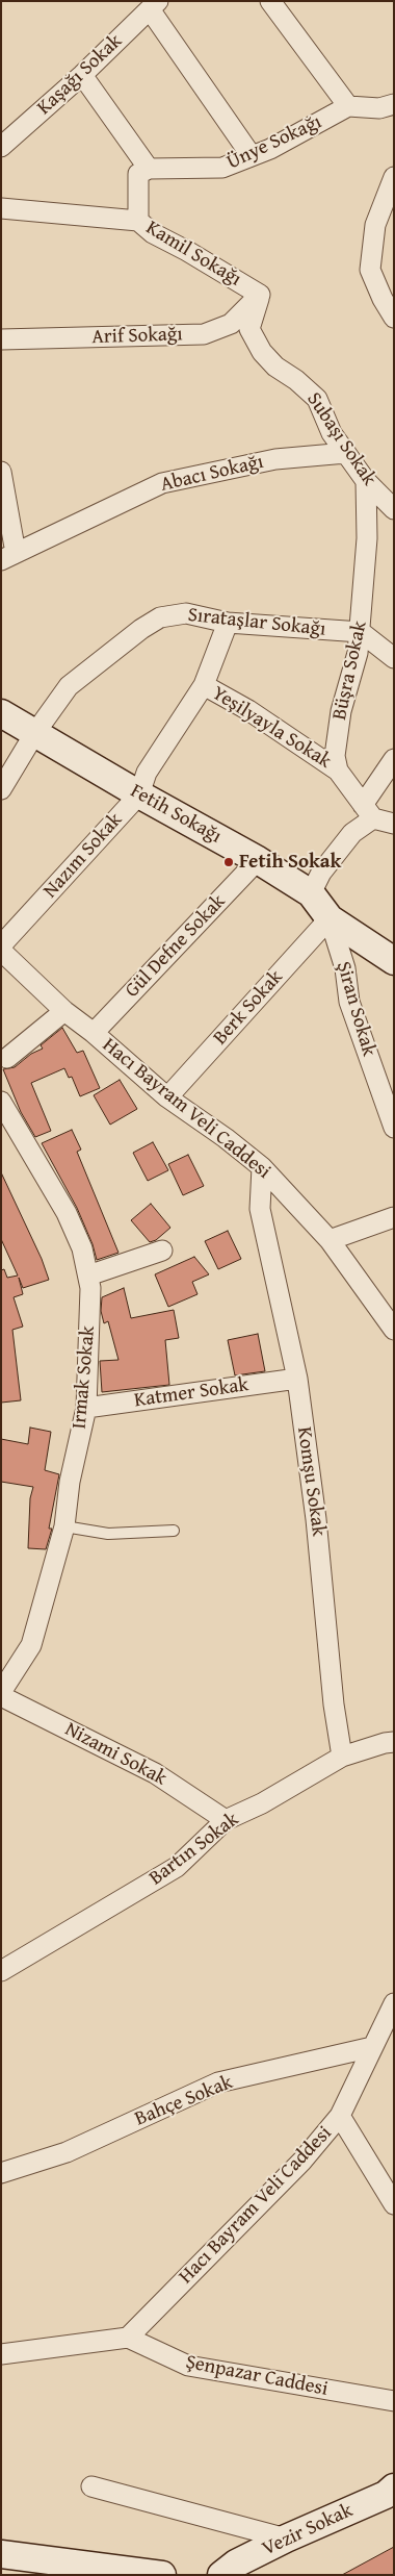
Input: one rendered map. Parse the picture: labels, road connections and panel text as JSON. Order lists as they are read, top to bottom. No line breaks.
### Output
{"streets":{"street":["Kaşağı Sokak","Ünye Sokağı","Kamil Sokağı","Arif Sokağı","Subaşı Sokak","Abacı Sokağı","Sırataşlar Sokağı","Büşra Sokak","Yeşilyayla Sokak","Fetih Sokağı","Nazım Sokak","Gül Defne Sokak","Berk Sokak","Şiran Sokak","Hacı Bayram Veli Caddesi","Irmak Sokak","Katmer Sokak","Komşu Sokak","Nizami Sokak","Bartın Sokak","Bahçe Sokak","Şenpazar Caddesi","Vezir Sokak"]},"crossings":[["Kamil Sokağı","Arif Sokağı"],["Kamil Sokağı","Subaşı Sokak"],["Arif Sokağı","Subaşı Sokak"],["Subaşı Sokak","Abacı Sokağı"],["Subaşı Sokak","Büşra Sokak"],["Sırataşlar Sokağı","Büşra Sokak"],["Sırataşlar Sokağı","Fetih Sokağı"],["Sırataşlar Sokağı","Nazım Sokak"],["Büşra Sokak","Yeşilyayla Sokak"],["Yeşilyayla Sokak","Nazım Sokak"],["Fetih Sokağı","Nazım Sokak"],["Fetih Sokağı","Gül Defne Sokak"],["Fetih Sokağı","Berk Sokak"],["Fetih Sokağı","Şiran Sokak"],["Gül Defne Sokak","Hacı Bayram Veli Caddesi"],["Berk Sokak","Şiran Sokak"],["Berk Sokak","Hacı Bayram Veli Caddesi"],["Hacı Bayram Veli Caddesi","Komşu Sokak"],["Hacı Bayram Veli Caddesi","Bahçe Sokak"],["Hacı Bayram Veli Caddesi","Şenpazar Caddesi"],["Irmak Sokak","Katmer Sokak"],["Irmak Sokak","Nizami Sokak"],["Katmer Sokak","Komşu Sokak"],["Komşu Sokak","Bartın Sokak"],["Nizami Sokak","Bartın Sokak"]],"places":["Fetih Sokak"]}
